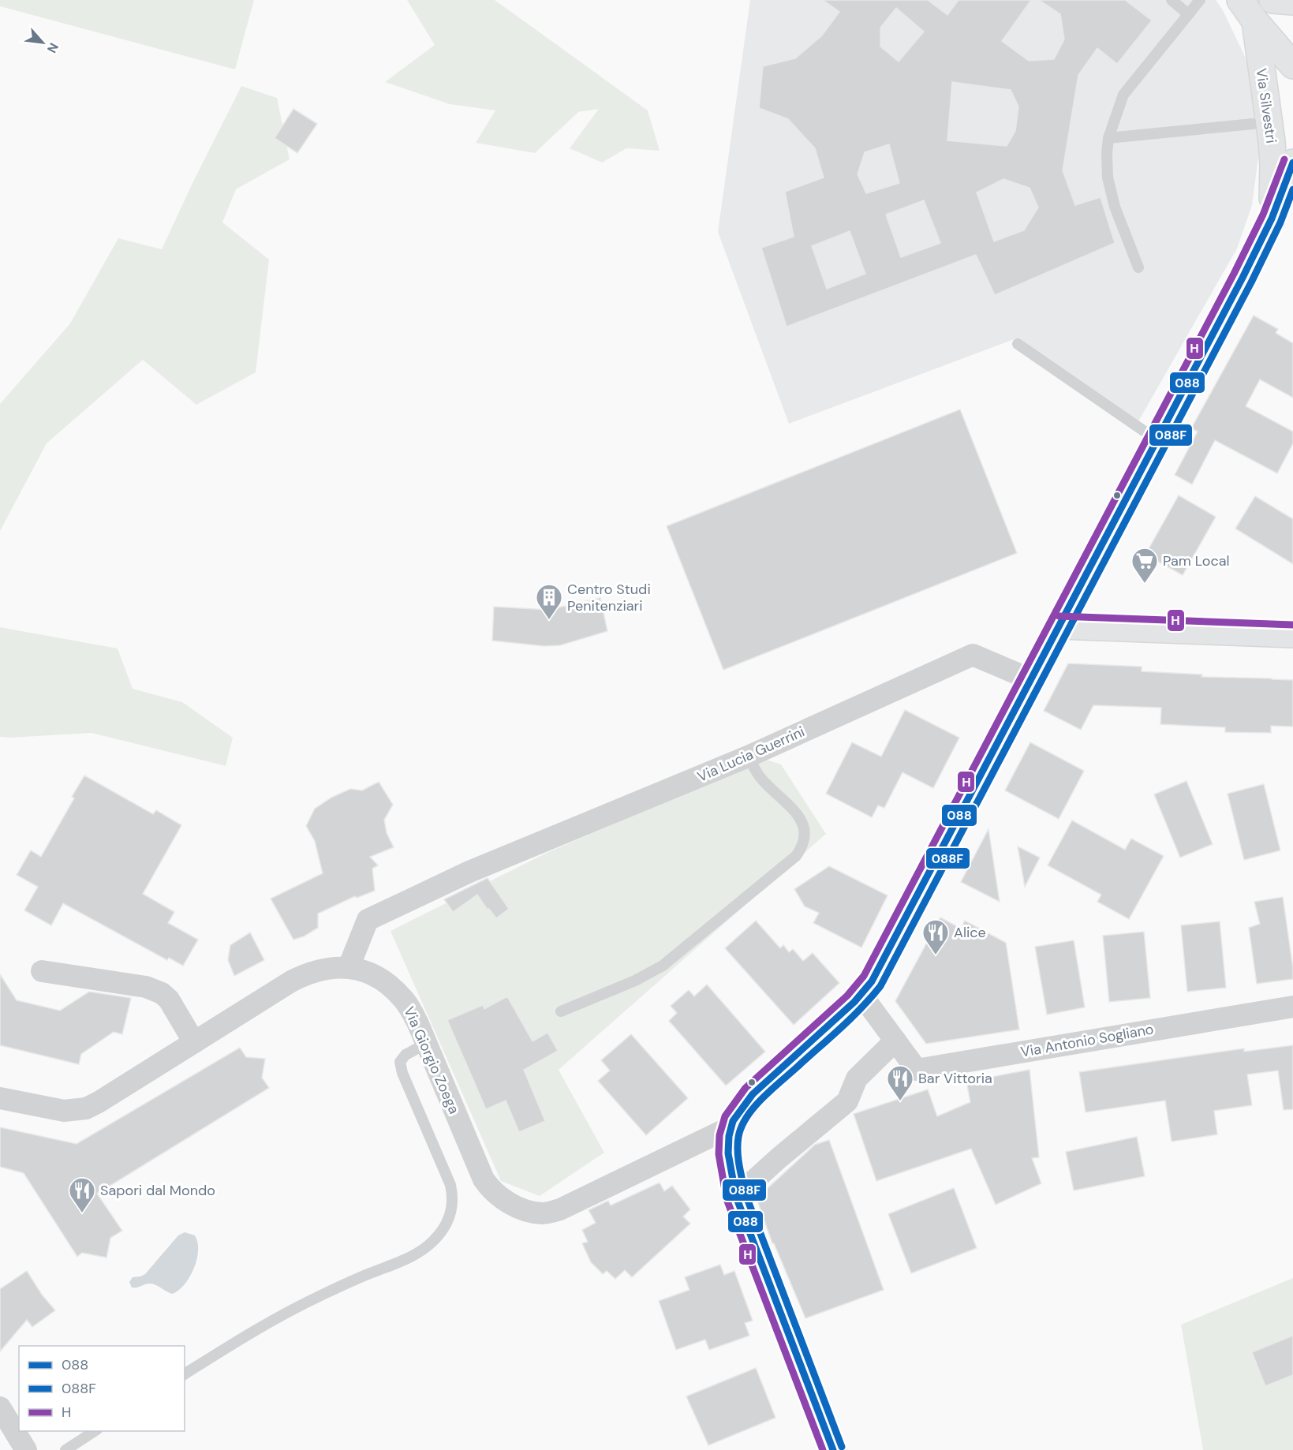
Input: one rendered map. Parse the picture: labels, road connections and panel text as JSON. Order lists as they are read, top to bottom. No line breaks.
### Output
{"streets":{"main road":["Via Silvestri"],"street":["Via Lucia Guerrini","Via Antonio Sogliano","Via Giorgio Zoega"]},"crossings":[["Via Lucia Guerrini","Via Giorgio Zoega"]],"places":{"supermarket":["Pam Local"],"building":["Centro Studi Penitenziari"],"restaurant":["Alice","Bar Vittoria","Sapori dal Mondo"]},"lines":["transit line H","transit line 088","transit line 088F"],"legend":["088","088F","H"],"north":"bottom right"}
